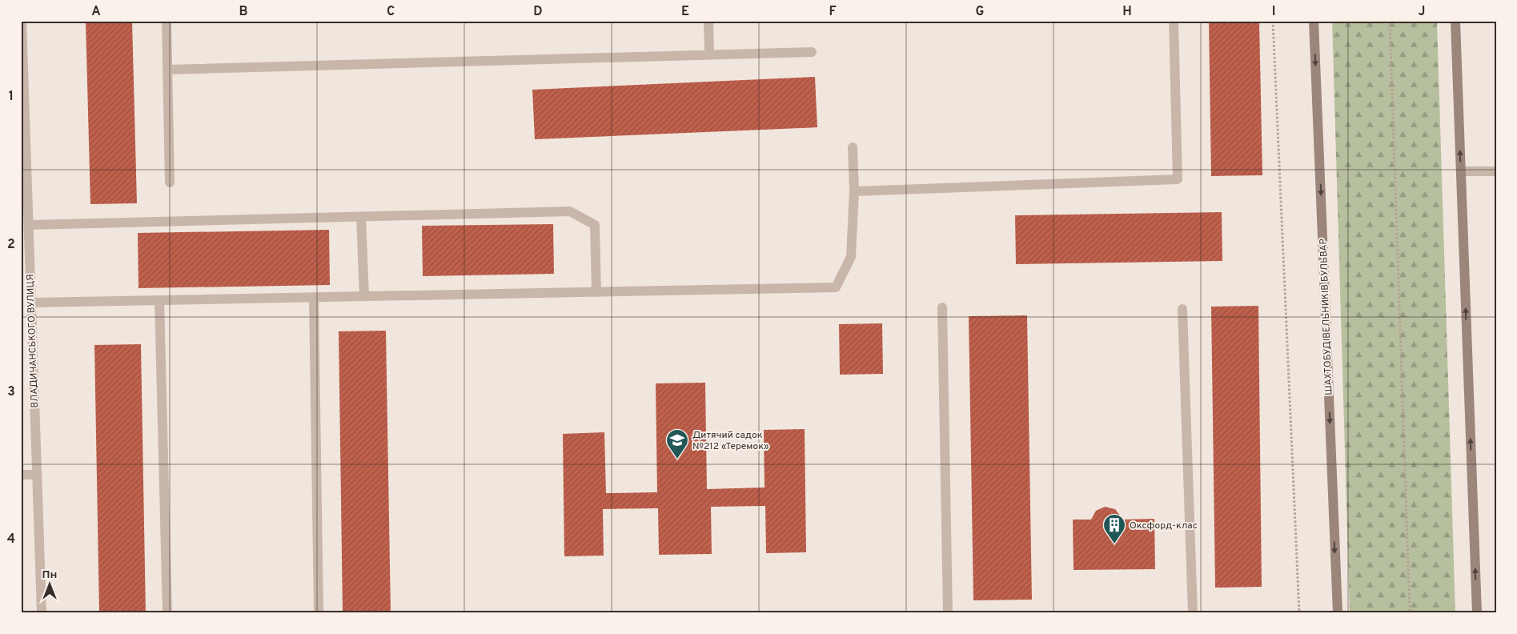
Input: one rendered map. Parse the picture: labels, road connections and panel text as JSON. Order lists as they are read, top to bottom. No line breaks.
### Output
{"streets":{"main road":["ШАХТОБУДІВЕЛЬНИКІВ БУЛЬВАР"],"street":["ВЛАДИЧАНСЬКОГО ВУЛИЦЯ"]},"one_way":["ШАХТОБУДІВЕЛЬНИКІВ БУЛЬВАР"],"places":{"school or university":["Дитячий садок №212 «Теремок»"],"building":["Оксфорд-клас"]},"north":"top","grid":{"columns":["A","B","C","D","E","F","G","H","I","J"],"rows":["1","2","3","4"]}}
